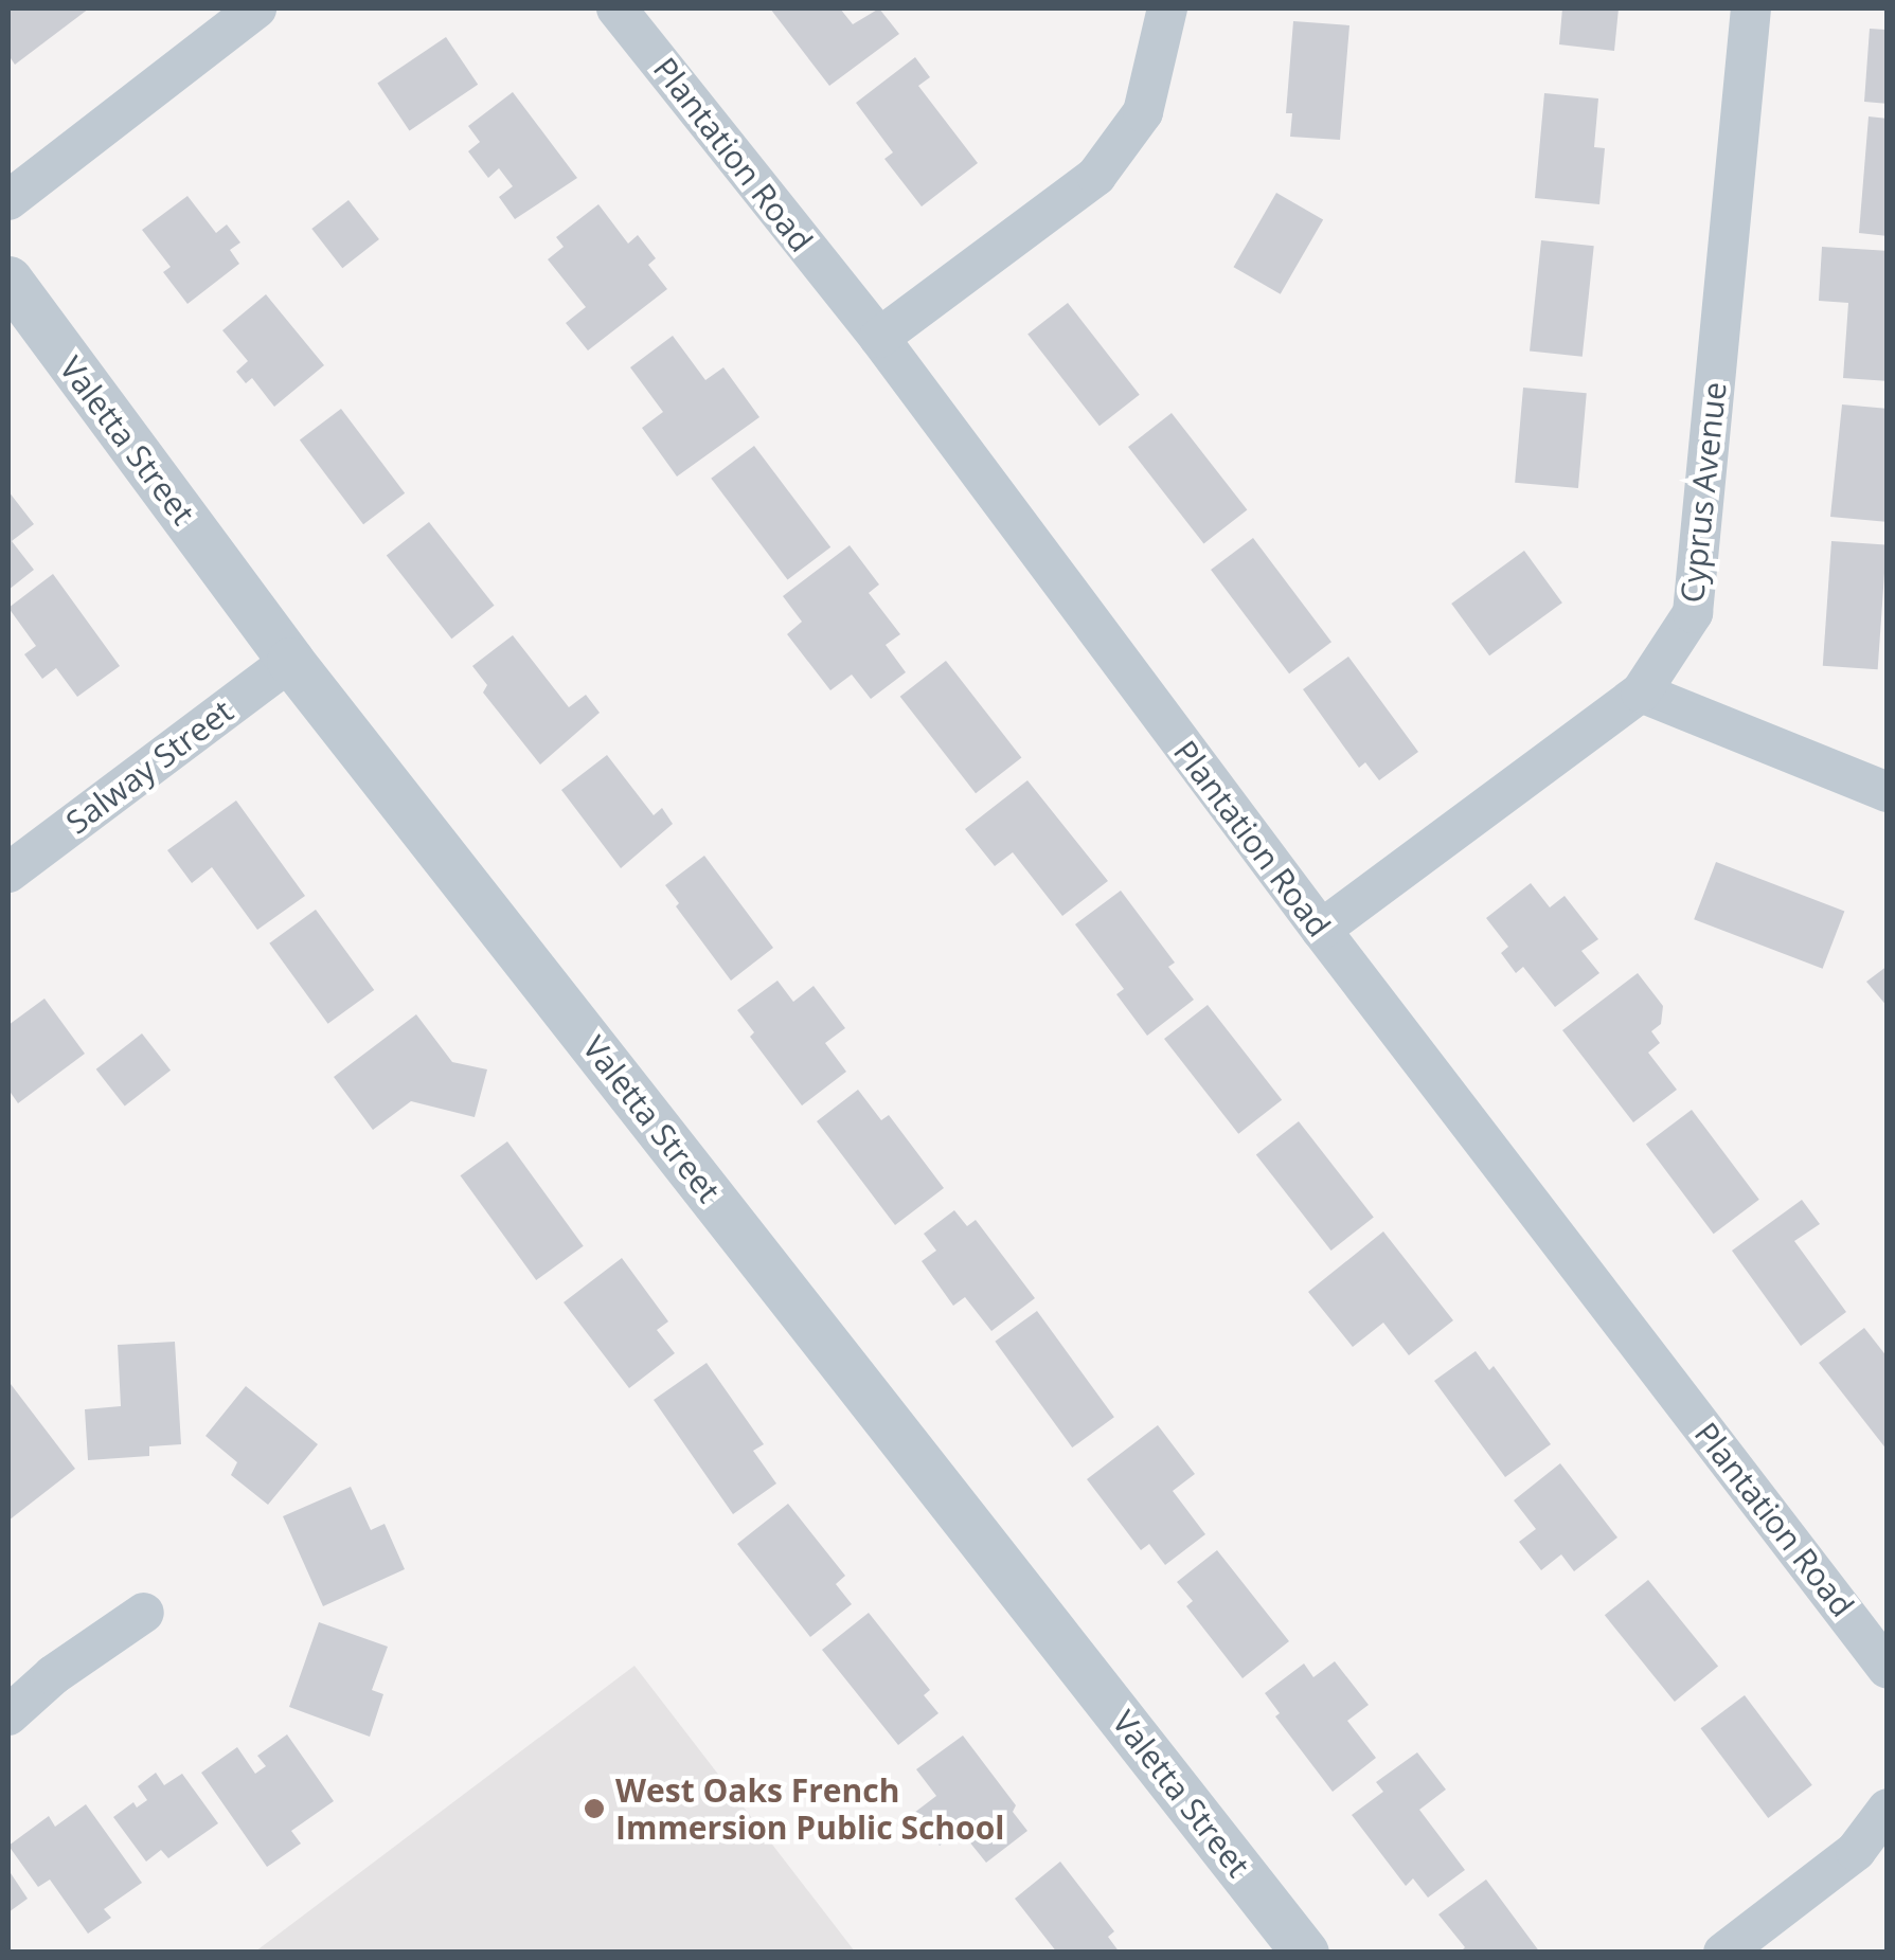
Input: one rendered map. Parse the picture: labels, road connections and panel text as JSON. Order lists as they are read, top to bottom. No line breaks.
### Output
{"streets":{"street":["Plantation Road","Valetta Street","Cyprus Avenue","Salway Street"]},"crossings":[["Plantation Road","Cyprus Avenue"],["Valetta Street","Salway Street"]],"places":["West Oaks French Immersion Public School"]}
